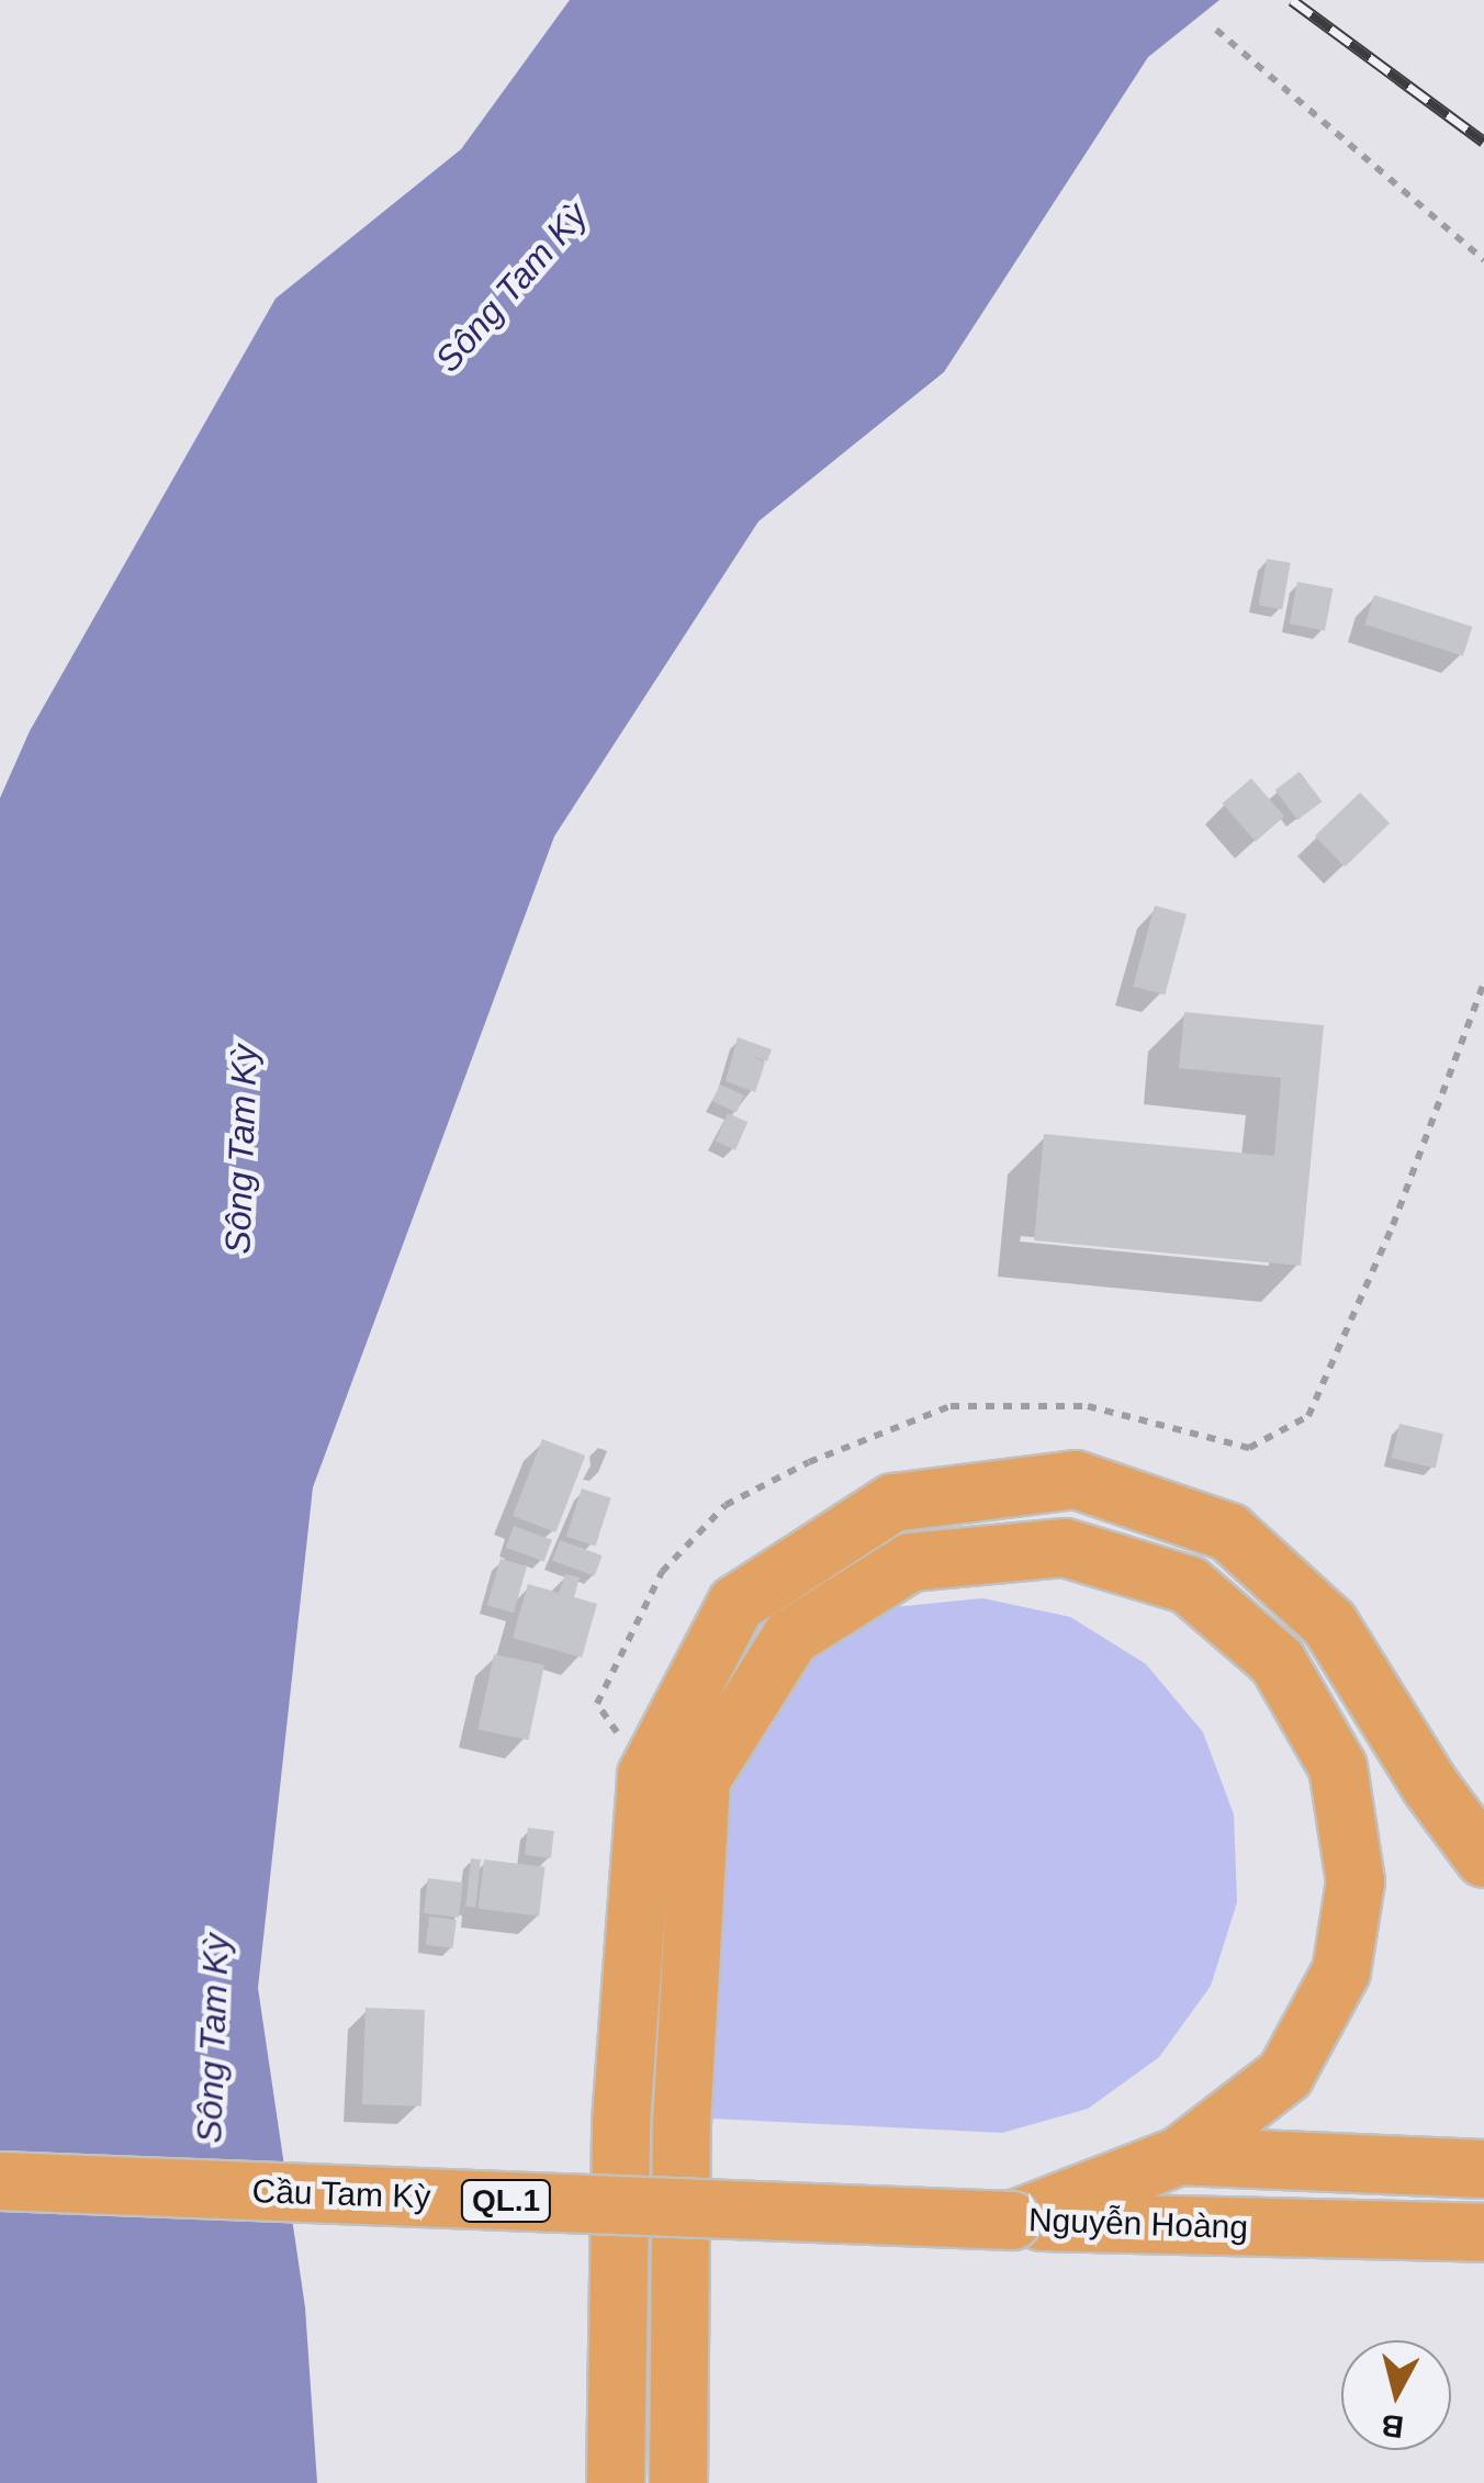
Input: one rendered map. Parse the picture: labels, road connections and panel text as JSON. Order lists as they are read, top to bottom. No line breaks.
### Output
{"streets":{"highway":["Cầu Tam Kỳ","QL.1","Nguyễn Hoàng"]},"crossings":[["Cầu Tam Kỳ","Nguyễn Hoàng"]],"water":["Sông Tam Kỳ"],"north":"bottom"}
